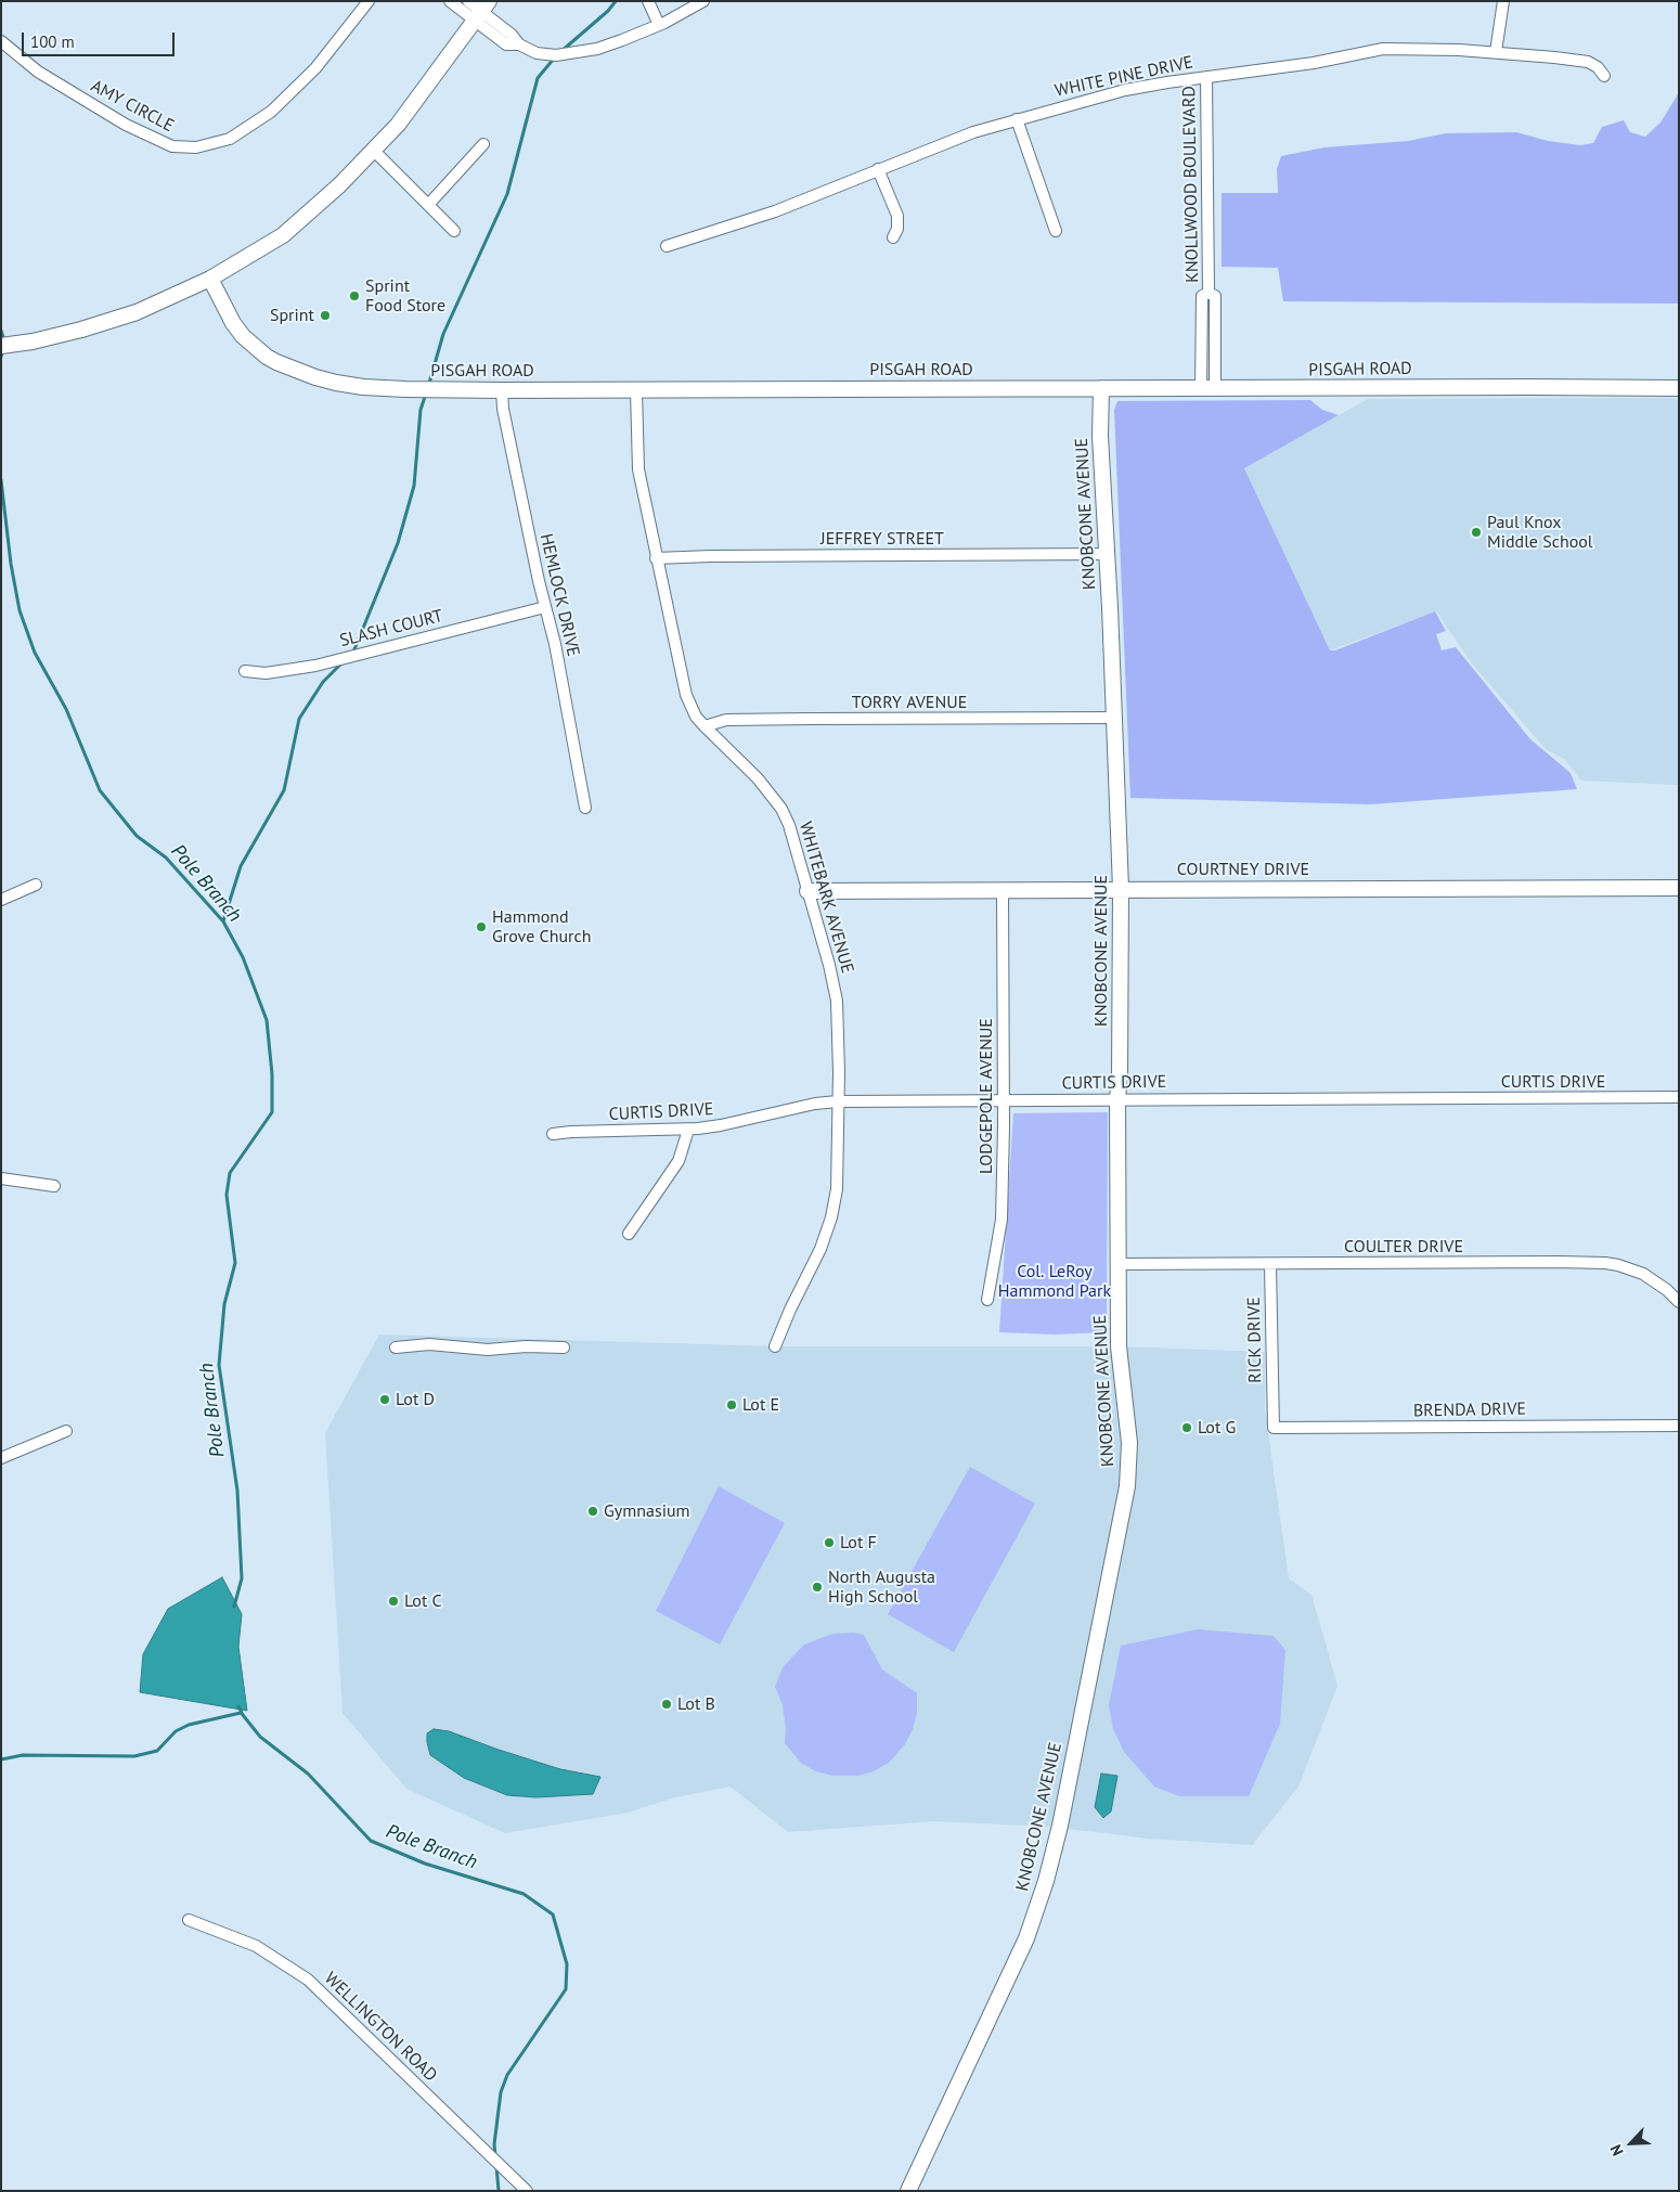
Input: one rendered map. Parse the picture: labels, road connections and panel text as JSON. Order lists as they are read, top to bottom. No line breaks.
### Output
{"streets":{"street":["WHITE PINE DRIVE","AMY CIRCLE","KNOLLWOOD BOULEVARD","PISGAH ROAD","KNOBCONE AVENUE","JEFFREY STREET","HEMLOCK DRIVE","SLASH COURT","TORRY AVENUE","COURTNEY DRIVE","WHITEBARK AVENUE","CURTIS DRIVE","LODGEPOLE AVENUE","COULTER DRIVE","RICK DRIVE","BRENDA DRIVE","WELLINGTON ROAD"]},"crossings":[["WHITE PINE DRIVE","KNOLLWOOD BOULEVARD"],["KNOLLWOOD BOULEVARD","PISGAH ROAD"],["PISGAH ROAD","KNOBCONE AVENUE"],["PISGAH ROAD","HEMLOCK DRIVE"],["PISGAH ROAD","WHITEBARK AVENUE"],["KNOBCONE AVENUE","JEFFREY STREET"],["KNOBCONE AVENUE","TORRY AVENUE"],["KNOBCONE AVENUE","COURTNEY DRIVE"],["KNOBCONE AVENUE","CURTIS DRIVE"],["KNOBCONE AVENUE","COULTER DRIVE"],["JEFFREY STREET","WHITEBARK AVENUE"],["HEMLOCK DRIVE","SLASH COURT"],["TORRY AVENUE","WHITEBARK AVENUE"],["COURTNEY DRIVE","WHITEBARK AVENUE"],["COURTNEY DRIVE","LODGEPOLE AVENUE"],["WHITEBARK AVENUE","CURTIS DRIVE"],["CURTIS DRIVE","LODGEPOLE AVENUE"],["COULTER DRIVE","RICK DRIVE"],["RICK DRIVE","BRENDA DRIVE"]],"water":["Pole Branch"],"parks":["Col. LeRoy Hammond Park"],"places":["Sprint Food Store","Sprint","Paul Knox Middle School","Hammond Grove Church","Lot D","Lot E","Lot G","Gymnasium","Lot F","North Augusta High School","Lot C","Lot B"],"scale_bar":"100 m","north":"bottom left"}
